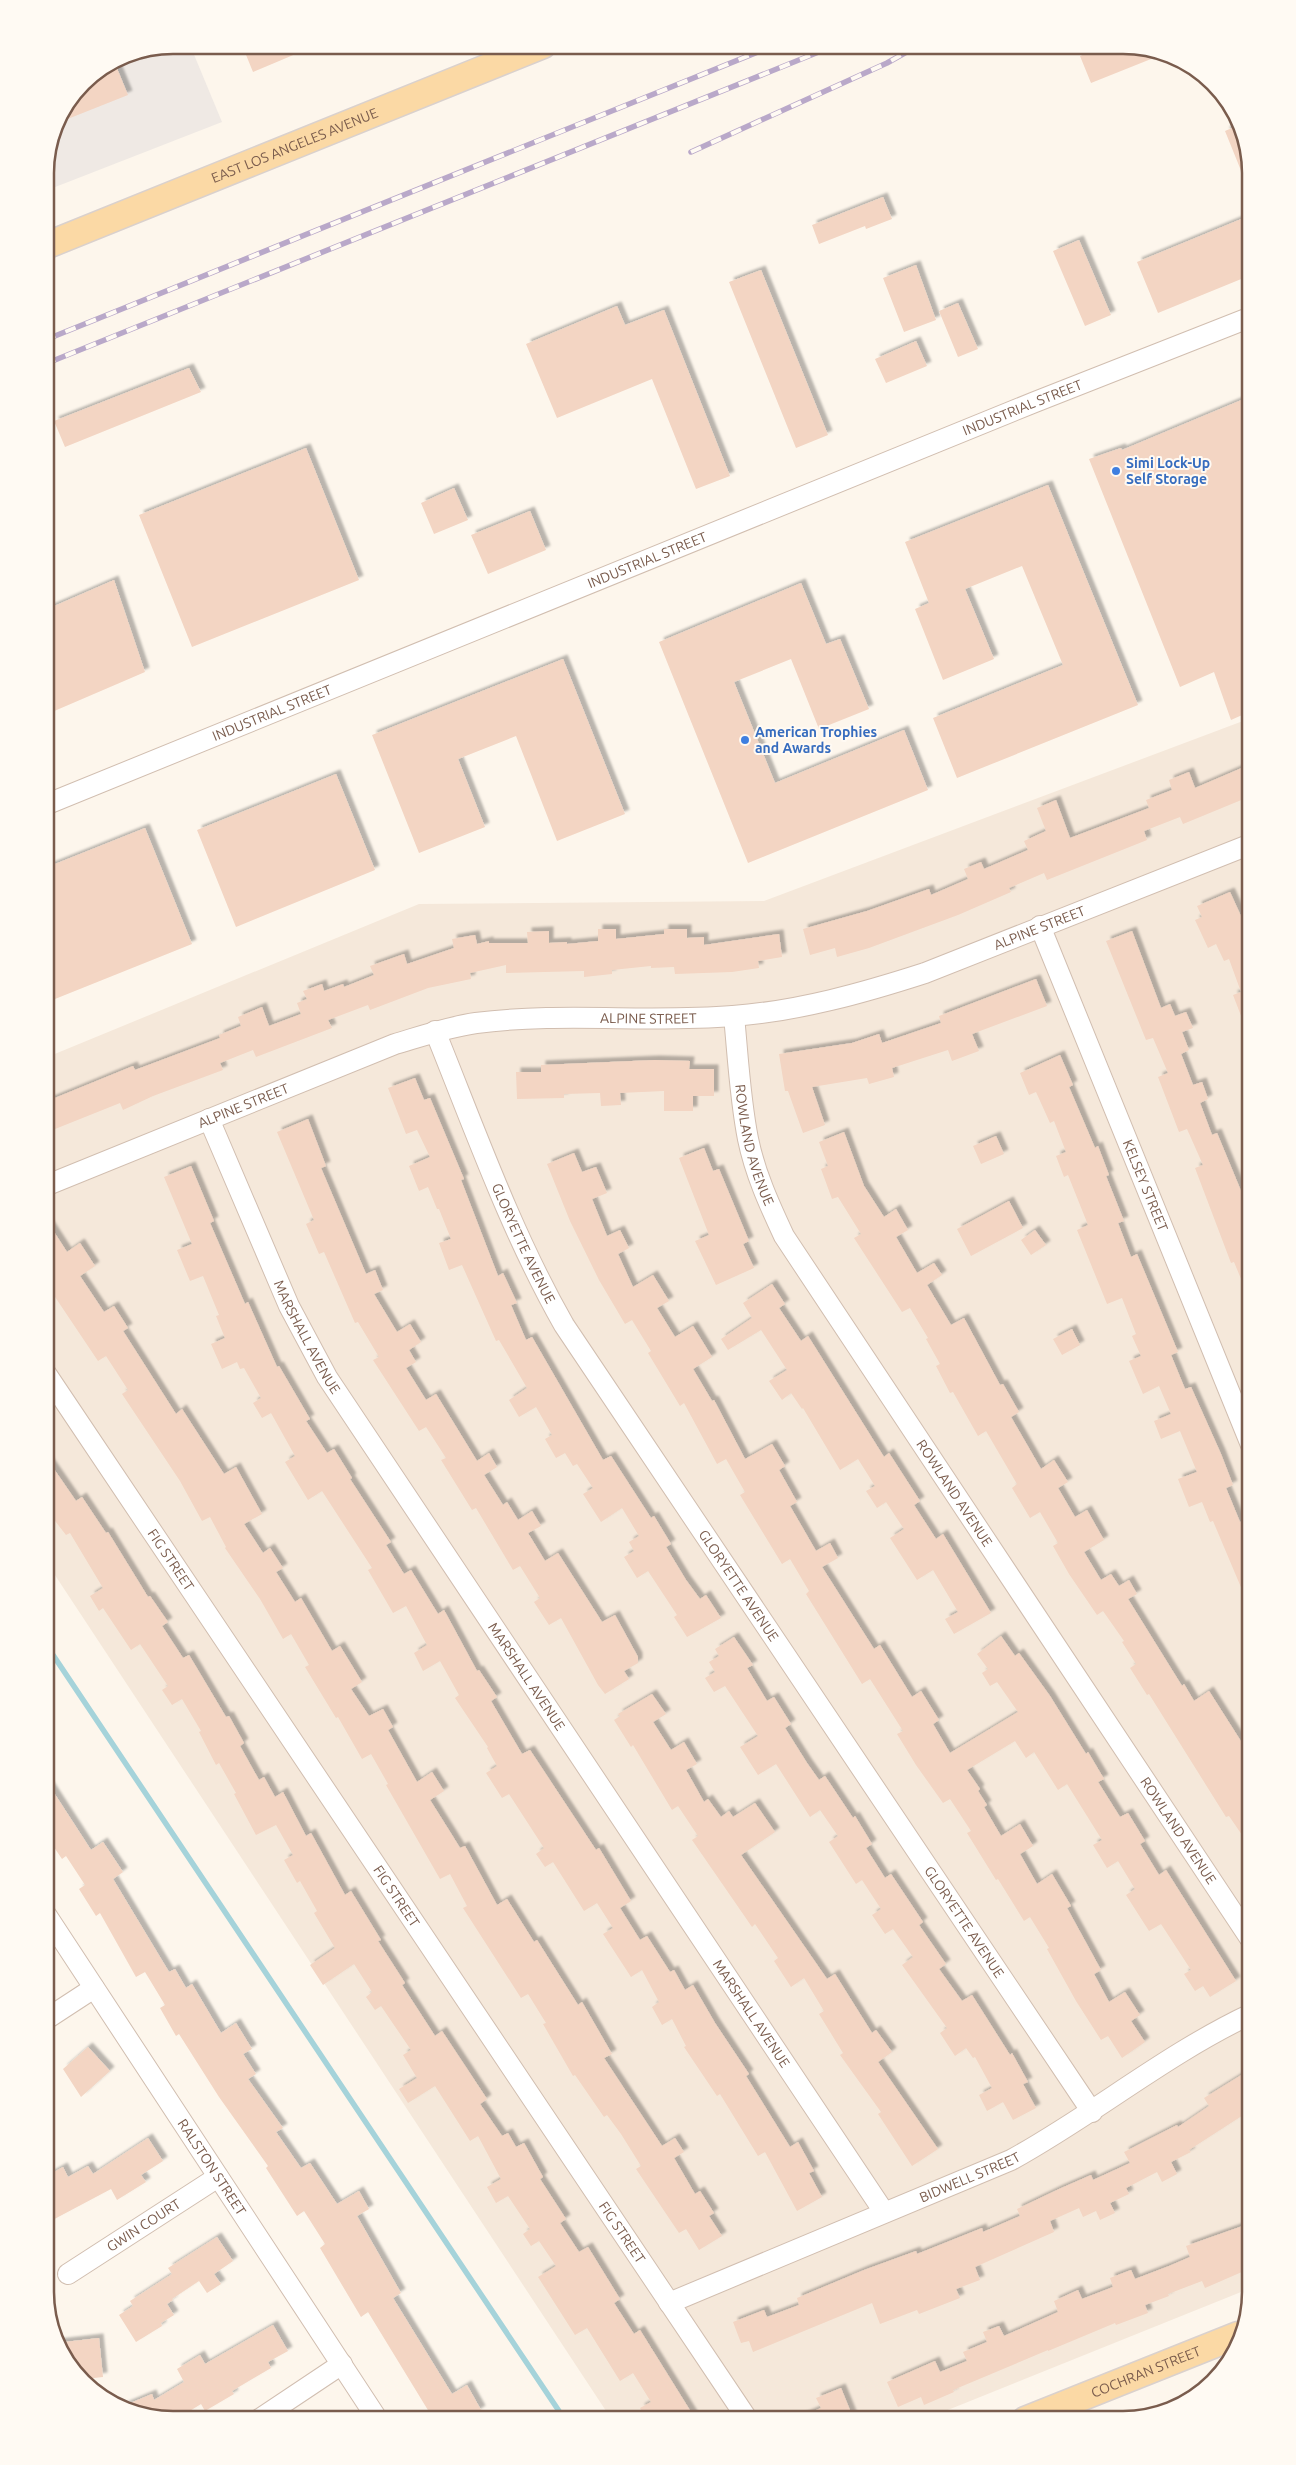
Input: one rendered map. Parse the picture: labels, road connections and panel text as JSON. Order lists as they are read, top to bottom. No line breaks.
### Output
{"streets":{"main road":["EAST LOS ANGELES AVENUE","COCHRAN STREET"],"street":["INDUSTRIAL STREET","ALPINE STREET","ROWLAND AVENUE","KELSEY STREET","GLORYETTE AVENUE","MARSHALL AVENUE","FIG STREET","RALSTON STREET","BIDWELL STREET","GWIN COURT"]},"crossings":[["ALPINE STREET","ROWLAND AVENUE"],["ALPINE STREET","KELSEY STREET"],["ALPINE STREET","GLORYETTE AVENUE"],["ALPINE STREET","MARSHALL AVENUE"],["GLORYETTE AVENUE","BIDWELL STREET"],["MARSHALL AVENUE","BIDWELL STREET"],["FIG STREET","BIDWELL STREET"],["RALSTON STREET","GWIN COURT"]],"places":["Simi Lock-Up Self Storage","American Trophies and Awards"]}
